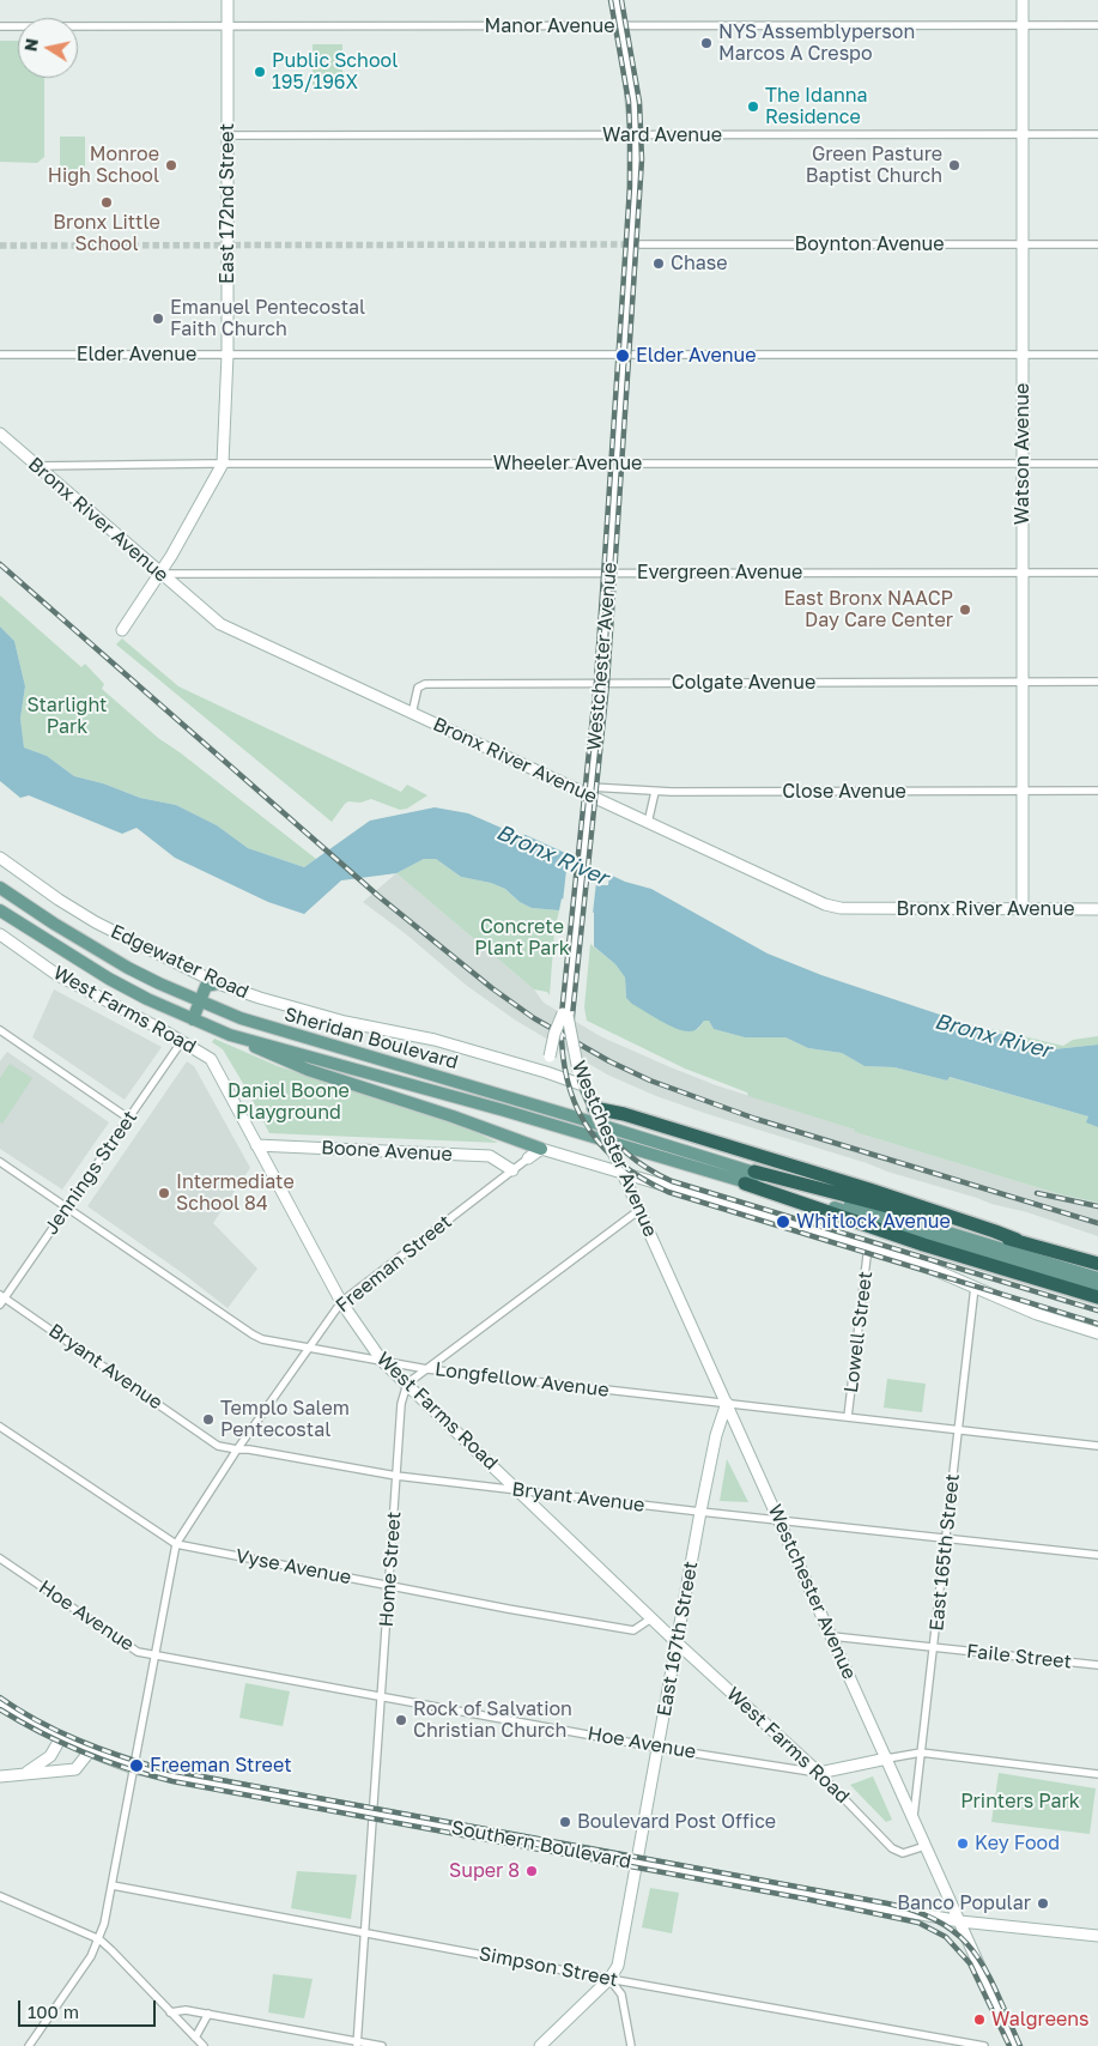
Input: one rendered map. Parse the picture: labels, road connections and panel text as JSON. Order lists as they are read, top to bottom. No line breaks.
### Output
{"streets":{"main road":["East 172nd Street","Watson Avenue","Bronx River Avenue","Westchester Avenue","Edgewater Road","West Farms Road","Sheridan Boulevard","Boone Avenue","Hoe Avenue","East 167th Street","Southern Boulevard"],"street":["Manor Avenue","Ward Avenue","Boynton Avenue","Elder Avenue","Wheeler Avenue","Evergreen Avenue","Colgate Avenue","Close Avenue","Jennings Street","Freeman Street","Lowell Street","Bryant Avenue","Longfellow Avenue","East 165th Street","Vyse Avenue","Home Street","Faile Street","Simpson Street"]},"crossings":[["Manor Avenue","East 172nd Street"],["Manor Avenue","Watson Avenue"],["Manor Avenue","Westchester Avenue"],["Ward Avenue","East 172nd Street"],["Ward Avenue","Watson Avenue"],["Ward Avenue","Westchester Avenue"],["East 172nd Street","Elder Avenue"],["East 172nd Street","Wheeler Avenue"],["East 172nd Street","Bronx River Avenue"],["East 172nd Street","Evergreen Avenue"],["Boynton Avenue","Watson Avenue"],["Elder Avenue","Watson Avenue"],["Elder Avenue","Westchester Avenue"],["Watson Avenue","Wheeler Avenue"],["Watson Avenue","Bronx River Avenue"],["Watson Avenue","Evergreen Avenue"],["Watson Avenue","Colgate Avenue"],["Watson Avenue","Close Avenue"],["Wheeler Avenue","Bronx River Avenue"],["Wheeler Avenue","Westchester Avenue"],["Bronx River Avenue","Evergreen Avenue"],["Bronx River Avenue","Westchester Avenue"],["Bronx River Avenue","Colgate Avenue"],["Bronx River Avenue","Close Avenue"],["Evergreen Avenue","Westchester Avenue"],["Westchester Avenue","Colgate Avenue"],["Westchester Avenue","Close Avenue"],["Westchester Avenue","Edgewater Road"],["Westchester Avenue","West Farms Road"],["Westchester Avenue","Bryant Avenue"],["Westchester Avenue","Longfellow Avenue"],["Westchester Avenue","East 165th Street"],["Westchester Avenue","Hoe Avenue"],["Westchester Avenue","East 167th Street"],["Westchester Avenue","Faile Street"],["Westchester Avenue","Southern Boulevard"],["West Farms Road","Boone Avenue"],["West Farms Road","Jennings Street"],["West Farms Road","Freeman Street"],["West Farms Road","Bryant Avenue"],["West Farms Road","Longfellow Avenue"],["West Farms Road","Vyse Avenue"],["West Farms Road","Home Street"],["West Farms Road","Hoe Avenue"],["West Farms Road","East 167th Street"],["Boone Avenue","Freeman Street"],["Jennings Street","Bryant Avenue"],["Jennings Street","Longfellow Avenue"],["Freeman Street","Bryant Avenue"],["Freeman Street","Longfellow Avenue"],["Freeman Street","Vyse Avenue"],["Freeman Street","Hoe Avenue"],["Freeman Street","Southern Boulevard"],["Freeman Street","Simpson Street"],["Lowell Street","Longfellow Avenue"],["Bryant Avenue","East 165th Street"],["Bryant Avenue","Home Street"],["Bryant Avenue","East 167th Street"],["Longfellow Avenue","East 165th Street"],["Longfellow Avenue","East 167th Street"],["East 165th Street","Hoe Avenue"],["East 165th Street","Faile Street"],["Vyse Avenue","Home Street"],["Home Street","Hoe Avenue"],["Home Street","Southern Boulevard"],["Home Street","Simpson Street"],["Hoe Avenue","East 167th Street"],["East 167th Street","Southern Boulevard"],["East 167th Street","Simpson Street"]],"water":["Bronx River"],"parks":["Starlight Park","Concrete Plant Park","Daniel Boone Playground","Printers Park"],"places":["NYS Assemblyperson Marcos A Crespo","Public School 195/196X","The Idanna Residence","Monroe High School","Green Pasture Baptist Church","Bronx Little School","Chase","Emanuel Pentecostal Faith Church","Elder Avenue","East Bronx NAACP Day Care Center","Intermediate School 84","Whitlock Avenue","Templo Salem Pentecostal","Rock of Salvation Christian Church","Freeman Street","Boulevard Post Office","Key Food","Super 8","Banco Popular","Walgreens"],"scale_bar":"100 m","north":"left"}
